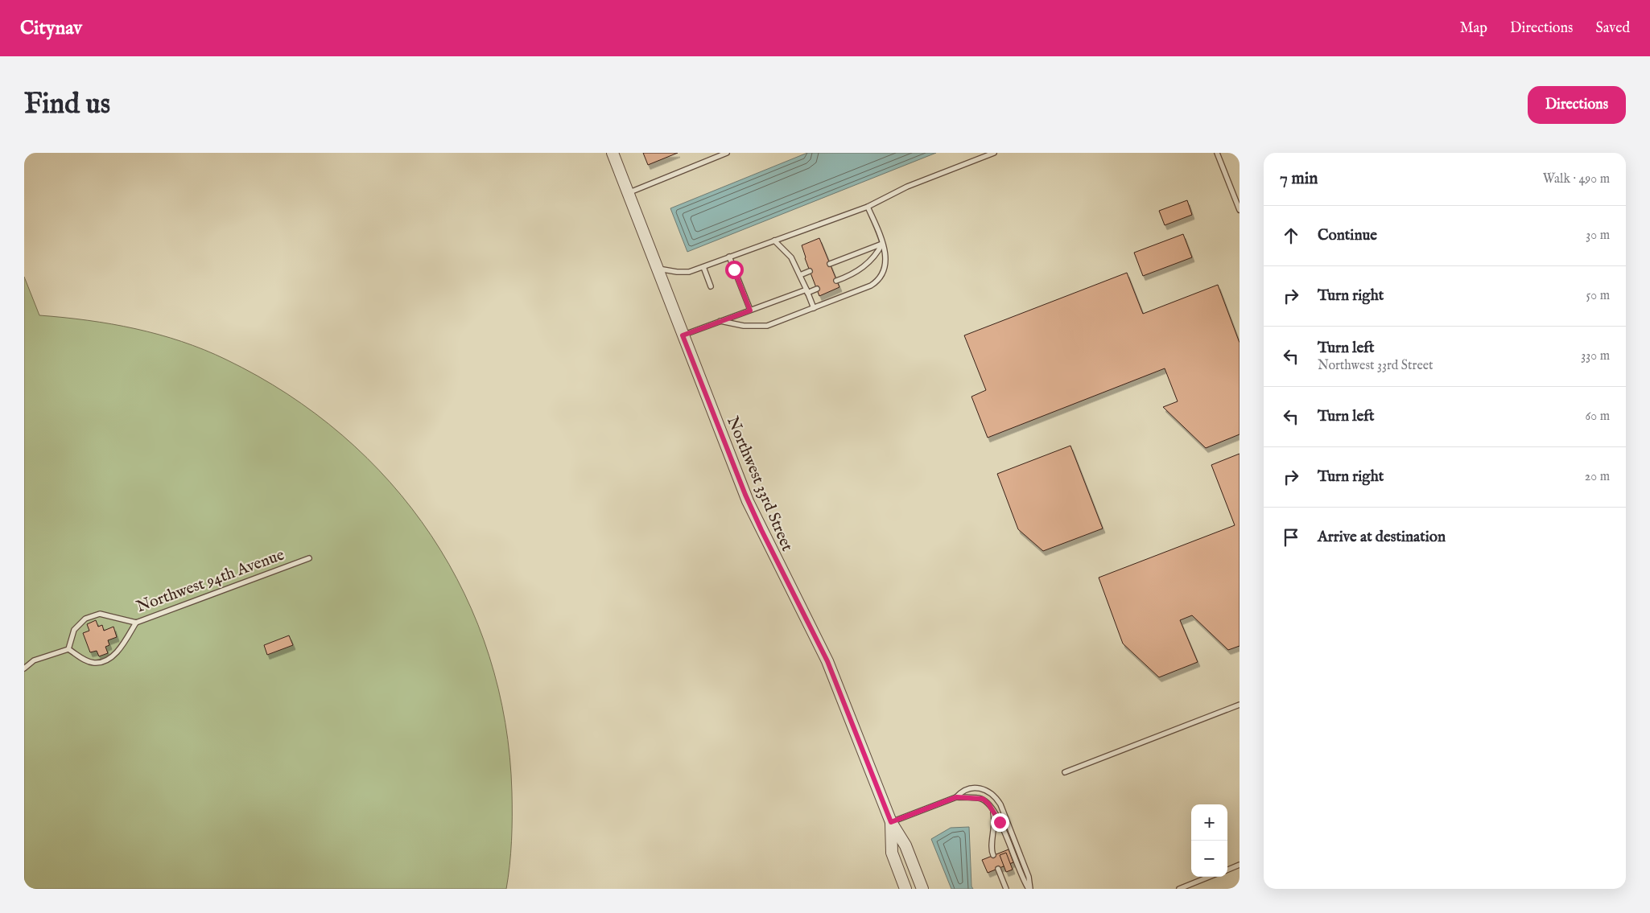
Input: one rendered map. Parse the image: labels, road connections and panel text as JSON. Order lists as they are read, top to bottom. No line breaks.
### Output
{"streets":{"street":["Northwest 33rd Street"],"lane":["Northwest 94th Avenue"]},"page":{"header":"Citynav","nav":["Map","Directions","Saved"],"buttons":"Directions","title":"Find us","heading":["7 min","Walk · 490 m"],"list":[["Continue","30 m"],["Turn right","50 m"],["Turn left","Northwest 33rd Street","330 m"],["Turn left","60 m"],["Turn right","20 m"],"Arrive at destination"],"map_buttons":["+","−"]}}
